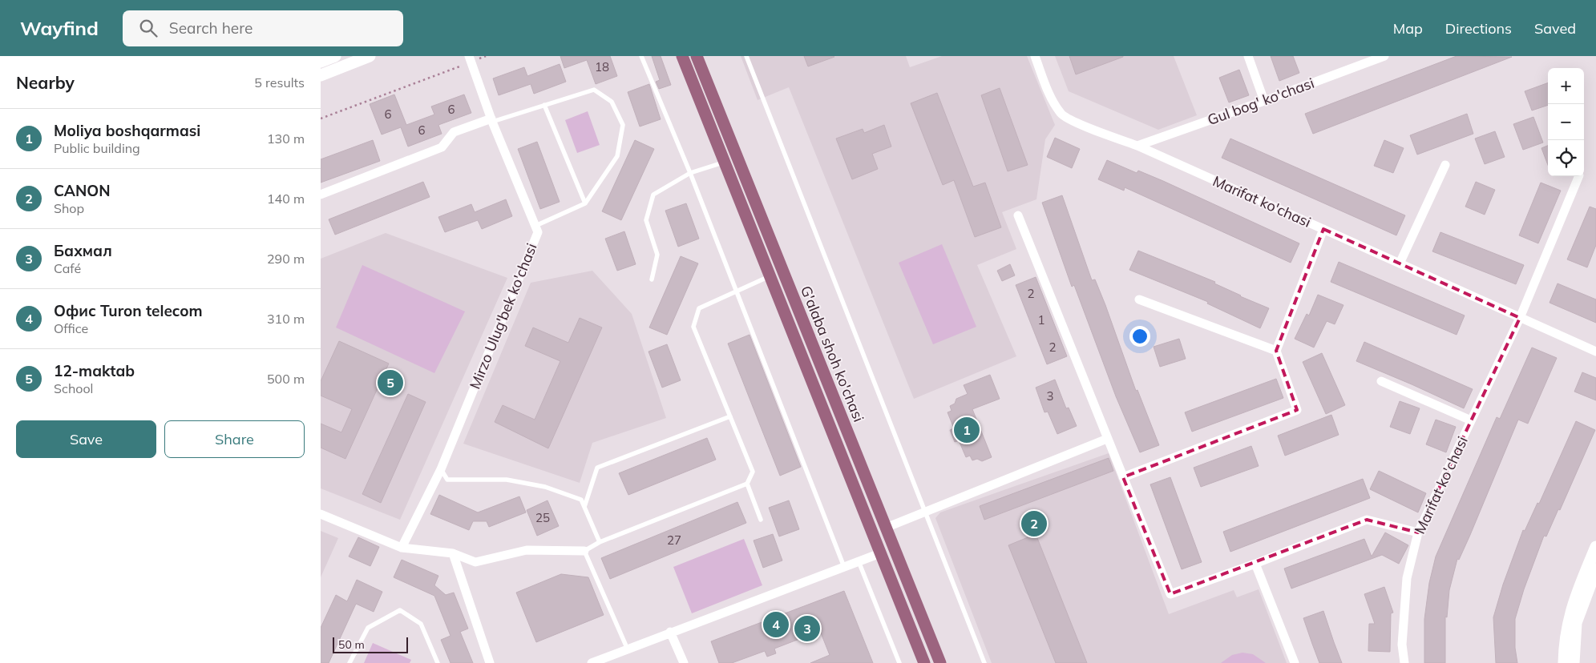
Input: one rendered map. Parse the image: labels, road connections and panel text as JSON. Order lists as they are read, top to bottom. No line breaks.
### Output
{"streets":{"main road":["G'alaba shoh ko'chasi"],"street":["Gul bog' ko'chasi","Marifat ko'chasi","Mirzo Ulug'bek ko'chasi"]},"crossings":[["Gul bog' ko'chasi","Marifat ko'chasi"]],"house_numbers":["18","6","6","6","2","1","2","3","25","27"],"scale_bar":"50 m","page":{"header":"Wayfind","search":"Search here","nav":["Map","Directions","Saved"],"heading":["Nearby","5 results"],"map_buttons":["+","−"],"list":[{"mark":"1","name":"Moliya boshqarmasi","note":"Public building","value":"130 m"},{"mark":"2","name":"CANON","note":"Shop","value":"140 m"},{"mark":"3","name":"Бахмал","note":"Café","value":"290 m"},{"mark":"4","name":"Офис Turon telecom","note":"Office","value":"310 m"},{"mark":"5","name":"12-maktab","note":"School","value":"500 m"}],"pins":["5","1","2","4","3"],"buttons":["Save","Share"],"scale":"50 m"}}
